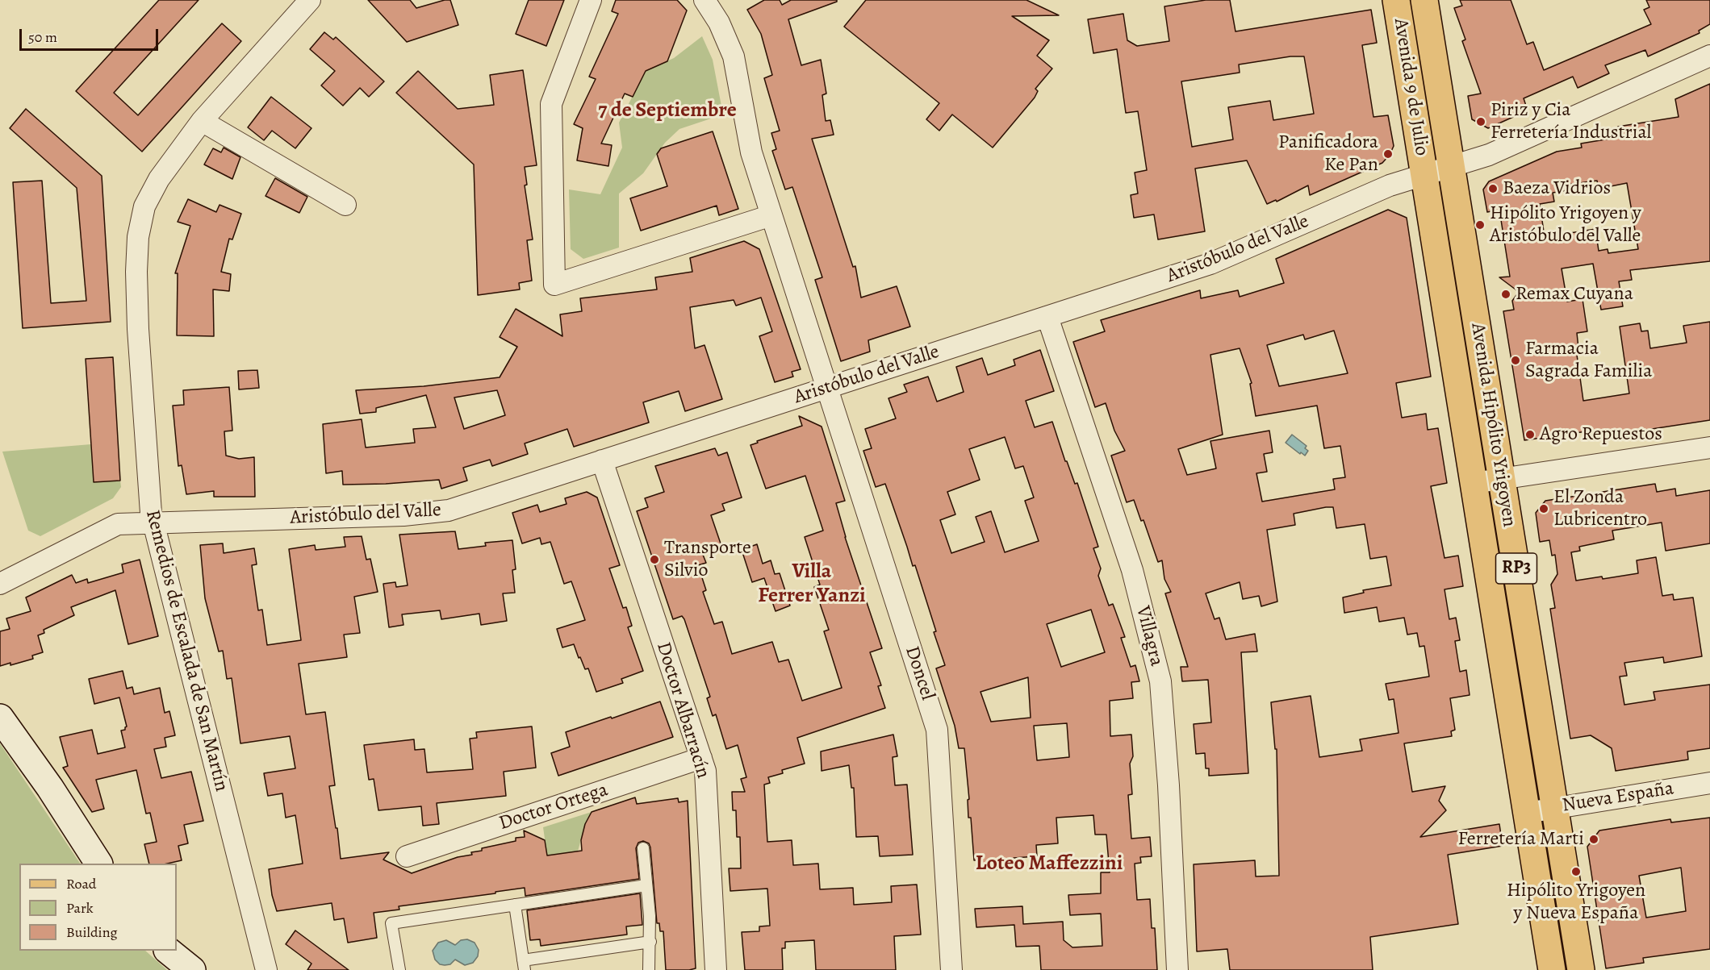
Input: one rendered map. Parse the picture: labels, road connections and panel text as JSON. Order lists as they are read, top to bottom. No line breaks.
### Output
{"streets":{"main road":["Avenida 9 de Julio","Avenida Hipólito Yrigoyen","RP3"],"street":["Aristóbulo del Valle","Villagra","Remedios de Escalada de San Martín","Doncel","Doctor Albarracín","Nueva España","Doctor Ortega"]},"crossings":[["Avenida 9 de Julio","Aristóbulo del Valle"],["Avenida 9 de Julio","Avenida Hipólito Yrigoyen"],["Aristóbulo del Valle","Avenida Hipólito Yrigoyen"],["Aristóbulo del Valle","Villagra"],["Aristóbulo del Valle","Remedios de Escalada de San Martín"],["Aristóbulo del Valle","Doncel"],["Aristóbulo del Valle","Doctor Albarracín"],["Avenida Hipólito Yrigoyen","Nueva España"],["Doctor Albarracín","Doctor Ortega"]],"districts":["7 de Septiembre","Villa Ferrer Yanzi","Loteo Maffezzini"],"places":["Piriz y Cia Ferretería Industrial","Panificadora Ke Pan","Baeza Vidrios","Hipólito Yrigoyen y Aristóbulo del Valle","Remax Cuyana","Farmacia Sagrada Familia","Agro Repuestos","El Zonda Lubricentro","Transporte Silvio","Ferretería Marti","Hipólito Yrigoyen y Nueva España"],"legend":["Road","Park","Building"],"scale_bar":"50 m"}
